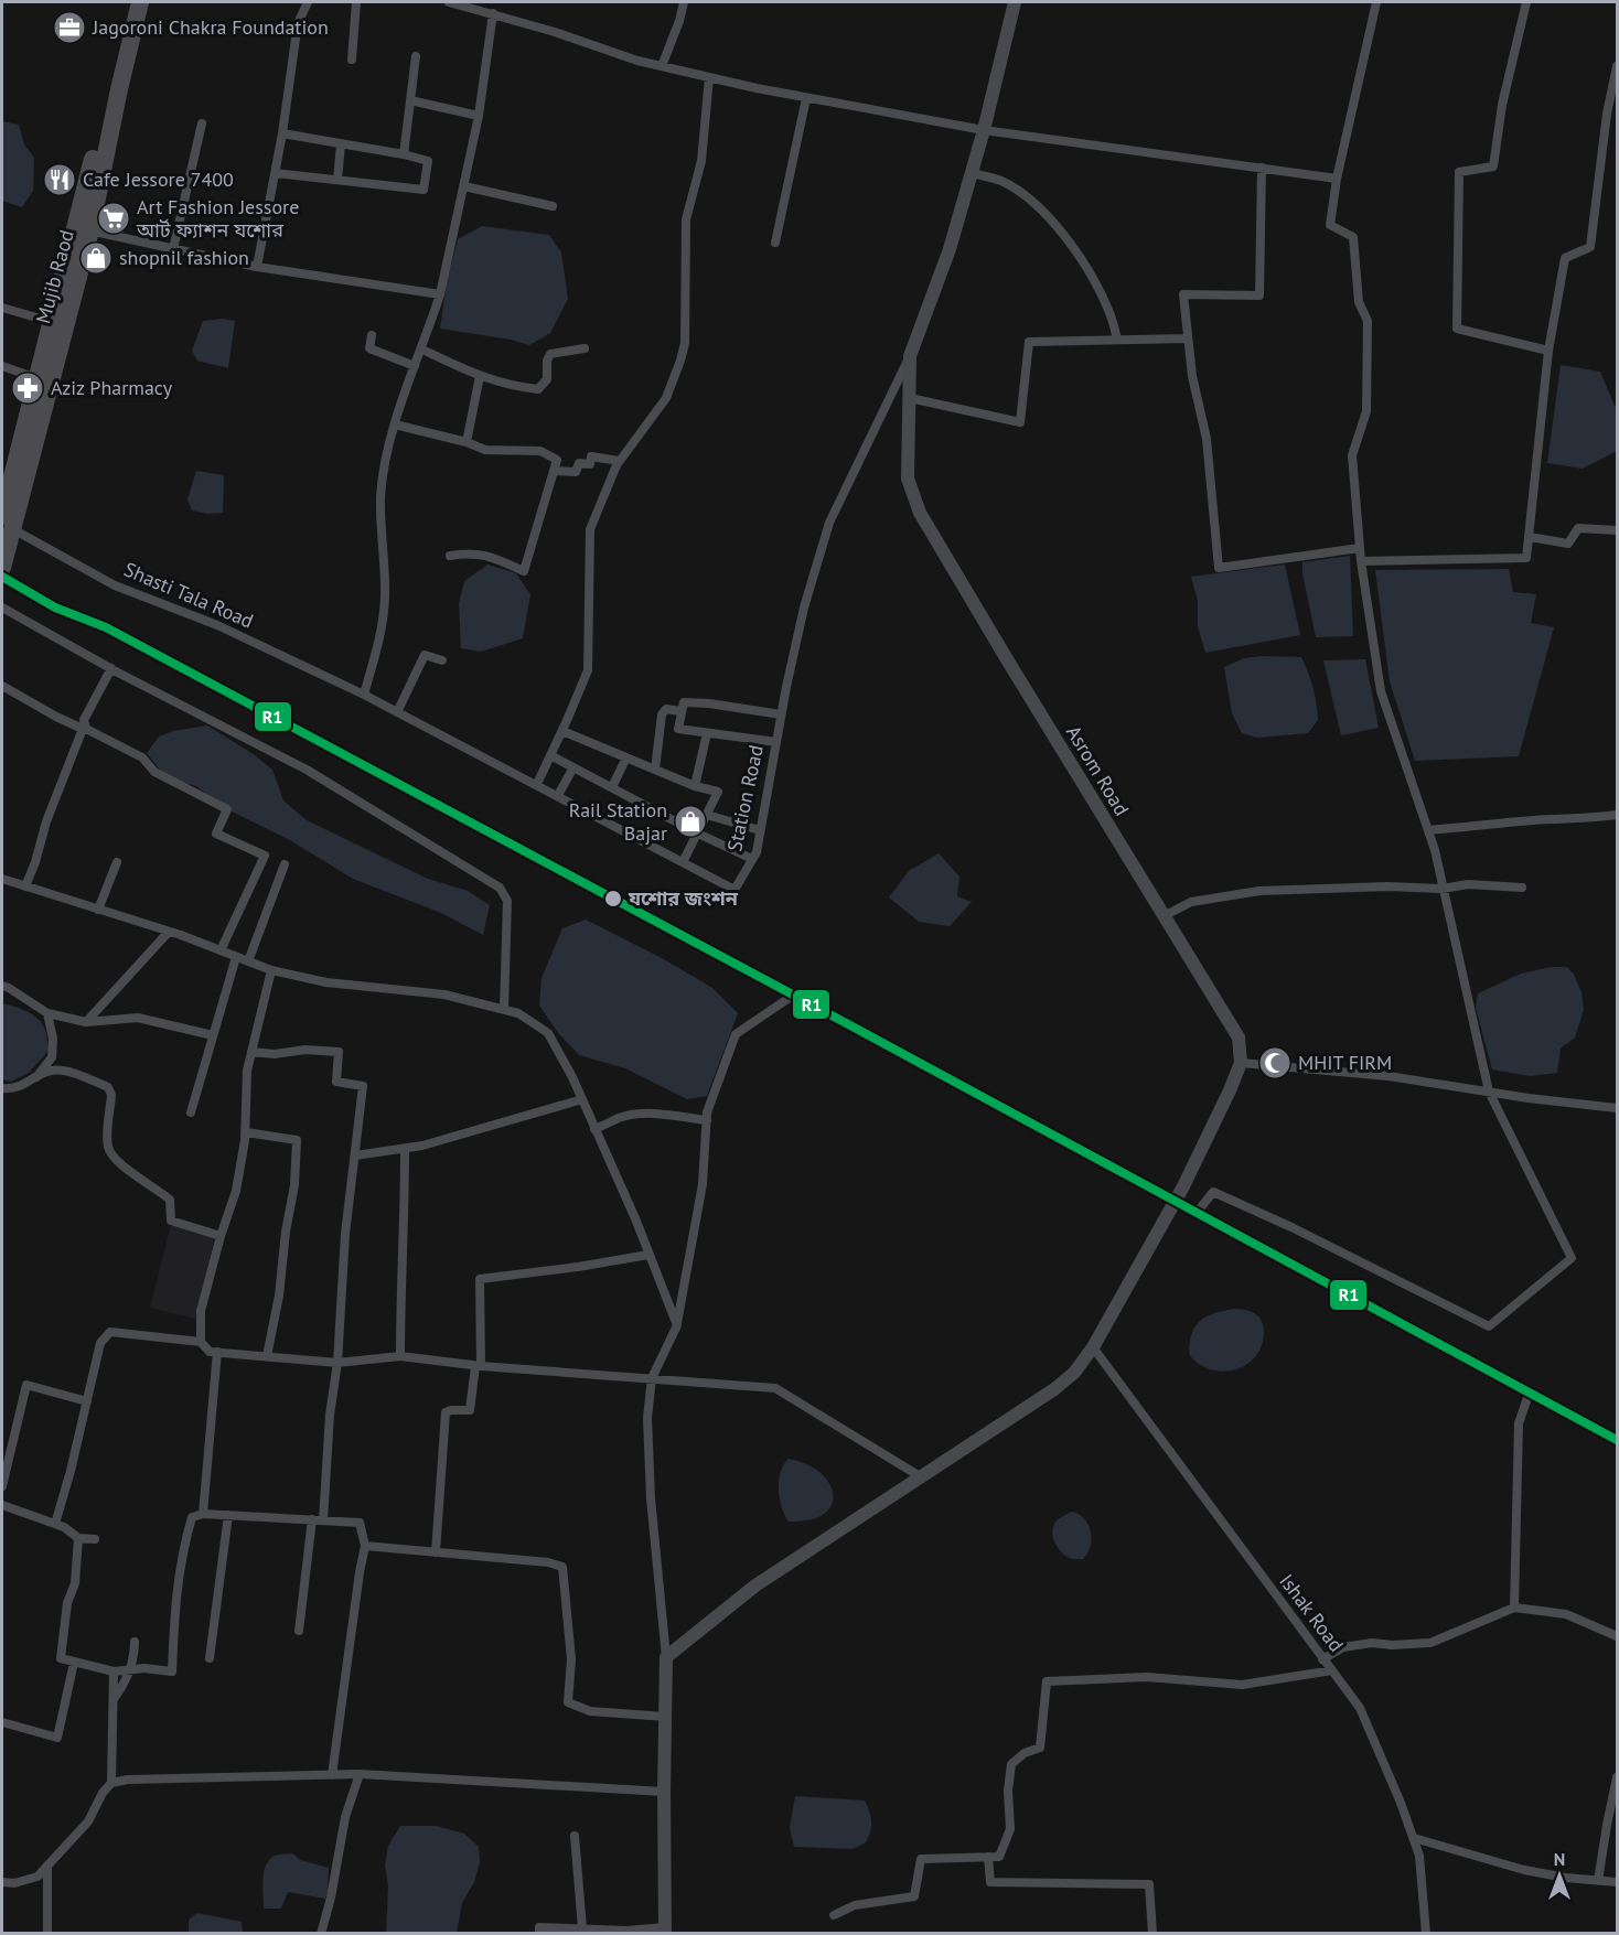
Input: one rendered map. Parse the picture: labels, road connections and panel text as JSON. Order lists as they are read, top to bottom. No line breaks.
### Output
{"streets":{"highway":["Mujib Raod"],"street":["Shasti Tala Road","Asrom Road","Station Road","Ishak Road"]},"crossings":[["Mujib Raod","Shasti Tala Road"],["Shasti Tala Road","Station Road"],["Asrom Road","Station Road"]],"places":{"office":["Jagoroni Chakra Foundation"],"restaurant":["Cafe Jessore 7400"],"supermarket":["Art Fashion Jessore আর্ট ফ্যাশন যশোর"],"shop":["shopnil fashion","Rail Station Bajar"],"pharmacy":["Aziz Pharmacy"],"other":["যশোর জংশন"],"mosque":["MHIT FIRM"]},"lines":["transit line R1"],"north":"top"}
